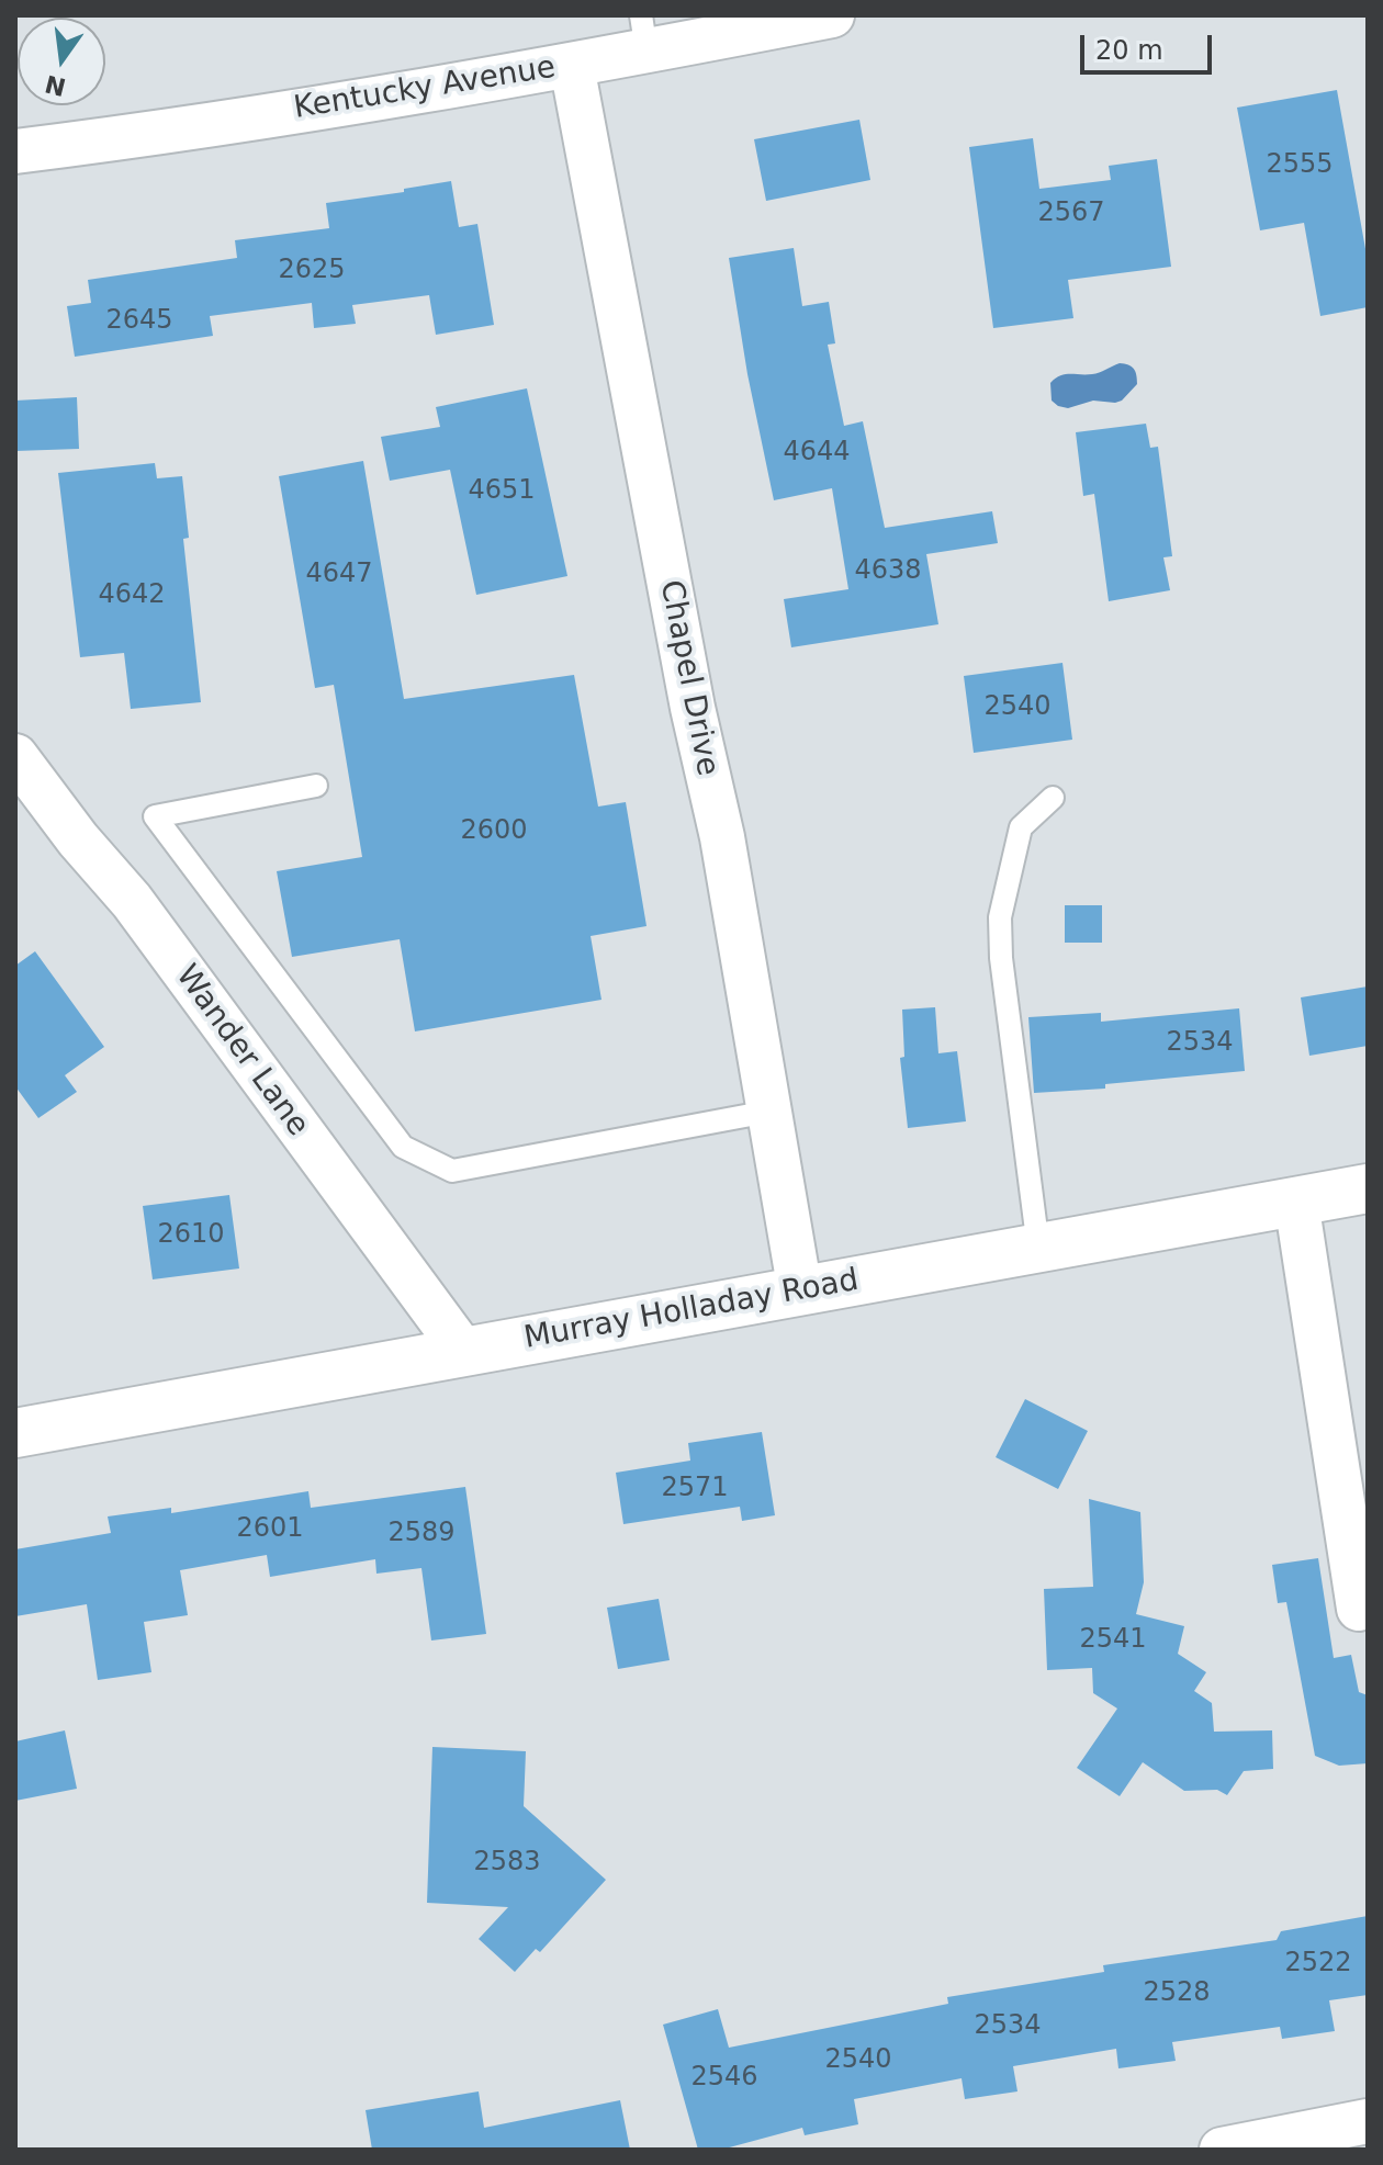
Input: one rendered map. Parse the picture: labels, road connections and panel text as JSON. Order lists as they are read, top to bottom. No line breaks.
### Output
{"streets":{"street":["Kentucky Avenue","Chapel Drive","Wander Lane","Murray Holladay Road"]},"crossings":[["Kentucky Avenue","Chapel Drive"],["Chapel Drive","Murray Holladay Road"],["Wander Lane","Murray Holladay Road"]],"house_numbers":["2555","2567","2625","2645","4644","4651","4638","4647","4642","2540","2600","2534","2610","2571","2601","2589","2541","2583","2522","2528","2534","2540","2546"],"scale_bar":"20 m","north":"bottom"}
